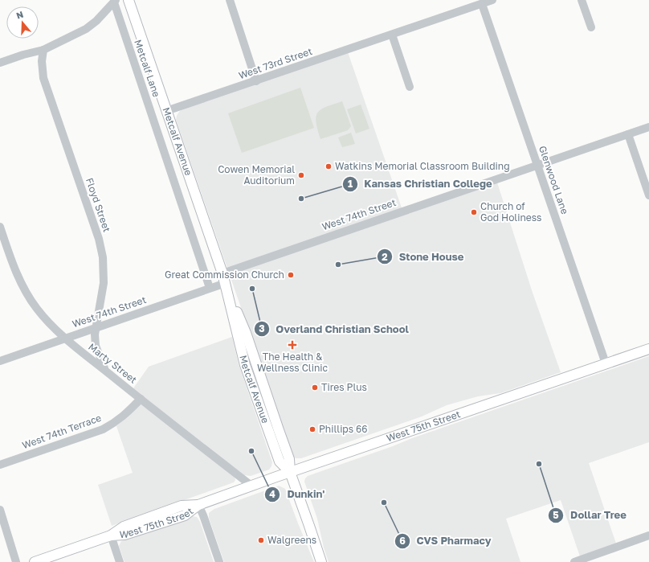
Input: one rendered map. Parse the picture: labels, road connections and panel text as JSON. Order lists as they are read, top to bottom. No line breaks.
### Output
{"streets":{"main road":["Metcalf Avenue","West 75th Street"],"street":["West 73rd Street","Metcalf Lane","Glenwood Lane","Floyd Street","West 74th Street","Marty Street","West 74th Terrace"]},"crossings":[["West 73rd Street","Metcalf Avenue"],["West 73rd Street","Glenwood Lane"],["Metcalf Lane","West 74th Street"],["Metcalf Avenue","West 74th Street"],["Metcalf Avenue","West 75th Street"],["Glenwood Lane","West 74th Street"],["Glenwood Lane","West 75th Street"],["Floyd Street","West 74th Street"],["Floyd Street","Marty Street"],["West 74th Street","Marty Street"],["Marty Street","West 75th Street"],["Marty Street","West 74th Terrace"]],"places":{"other":["Watkins Memorial Classroom Building","Cowen Memorial Auditorium","Kansas Christian College","Church of God Holiness","Stone House","Great Commission Church","Overland Christian School","Tires Plus","Phillips 66","Dunkin'","Dollar Tree","CVS Pharmacy","Walgreens"],"health":["The Health & Wellness Clinic"]},"north":"top"}
